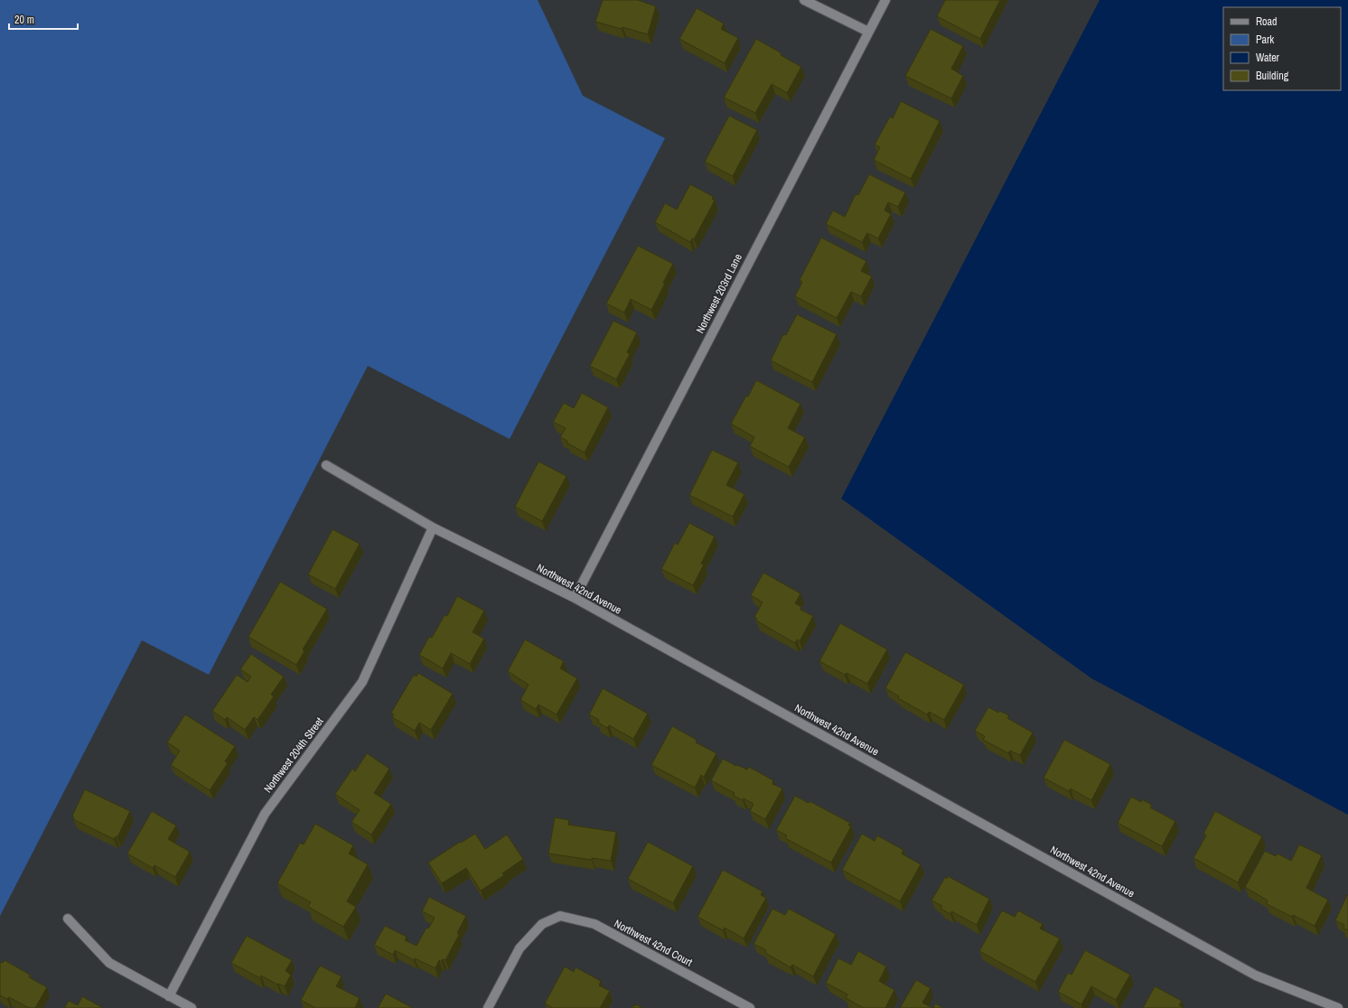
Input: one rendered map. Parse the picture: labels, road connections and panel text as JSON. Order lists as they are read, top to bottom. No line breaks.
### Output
{"streets":{"street":["Northwest 203rd Lane","Northwest 42nd Avenue","Northwest 204th Street","Northwest 42nd Court"]},"crossings":[["Northwest 203rd Lane","Northwest 42nd Avenue"],["Northwest 42nd Avenue","Northwest 204th Street"]],"legend":["Road","Park","Water","Building"],"scale_bar":"20 m"}
